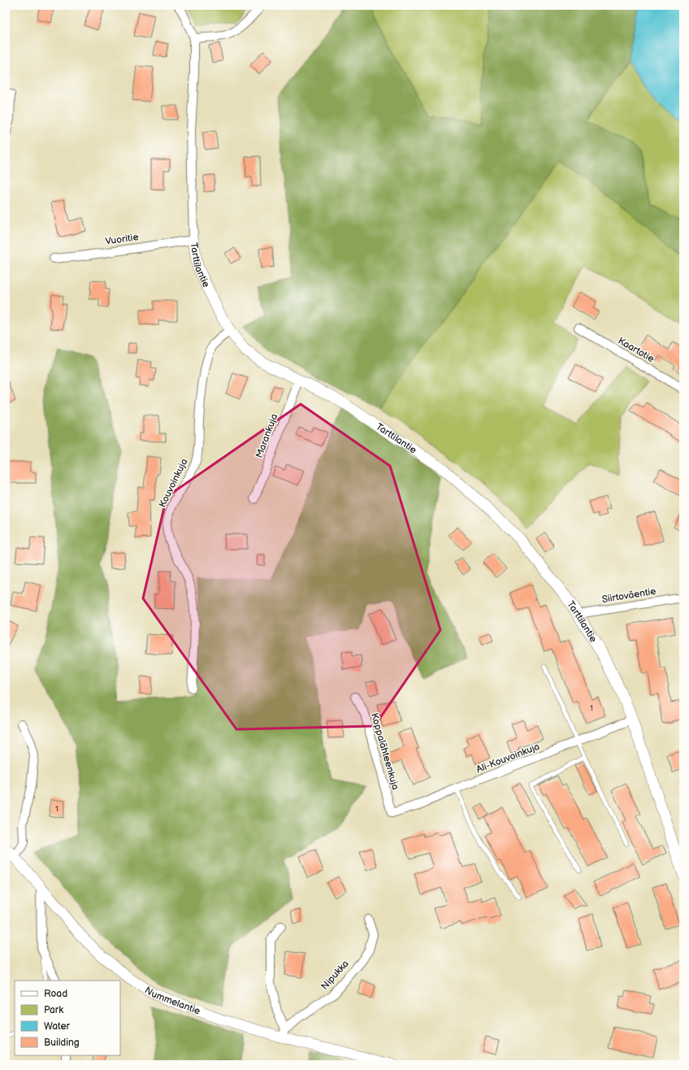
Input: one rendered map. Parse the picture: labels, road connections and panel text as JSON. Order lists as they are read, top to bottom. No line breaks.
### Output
{"streets":{"street":["Vuoritie","Tarttilantie","Kaartotie","Marankuja","Kouvoinkuja","Siirtoväentie","Koppalähteenkuja","Ali-Kouvoinkuja","Nipukka","Nummelantie"]},"crossings":[["Vuoritie","Tarttilantie"],["Tarttilantie","Marankuja"],["Tarttilantie","Kouvoinkuja"],["Tarttilantie","Siirtoväentie"],["Tarttilantie","Ali-Kouvoinkuja"],["Koppalähteenkuja","Ali-Kouvoinkuja"],["Nipukka","Nummelantie"]],"house_numbers":["1","1"],"legend":["Road","Park","Water","Building"]}
